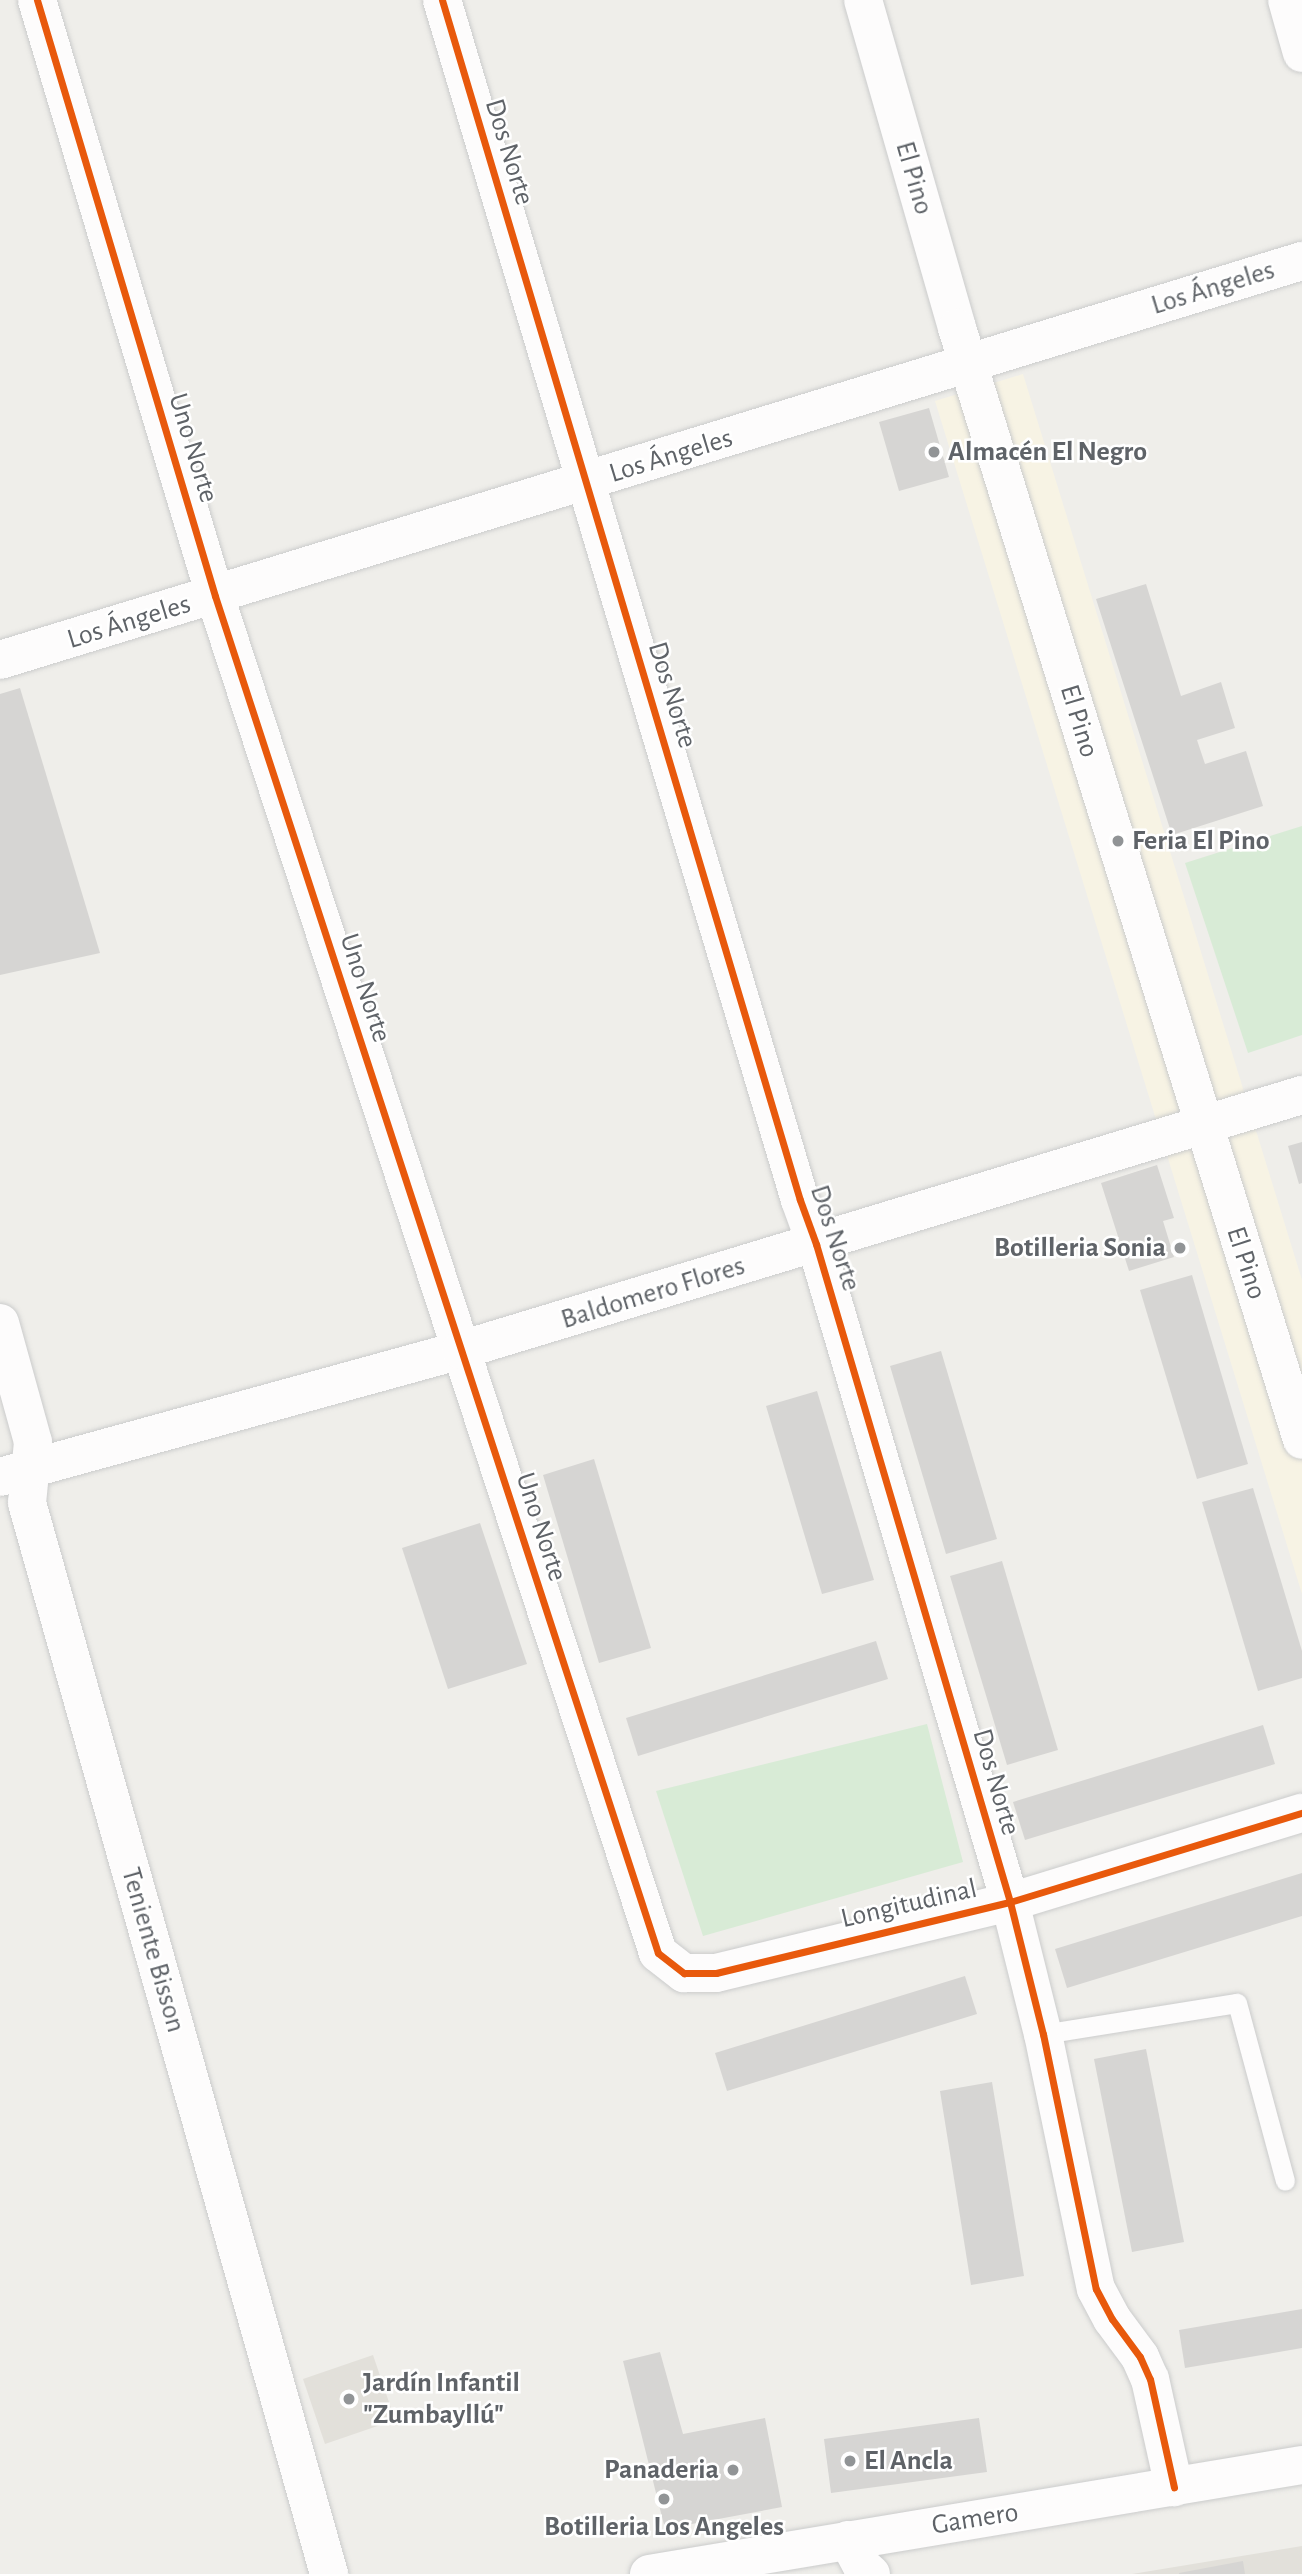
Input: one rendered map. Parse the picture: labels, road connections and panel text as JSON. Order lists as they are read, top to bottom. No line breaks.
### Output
{"streets":{"street":["Dos Norte","El Pino","Los Ángeles","Uno Norte","Baldomero Flores","Longitudinal","Teniente Bisson","Gamero"]},"crossings":[["Dos Norte","Los Ángeles"],["Dos Norte","Baldomero Flores"],["Dos Norte","Longitudinal"],["Dos Norte","Gamero"],["El Pino","Los Ángeles"],["El Pino","Baldomero Flores"],["Los Ángeles","Uno Norte"],["Uno Norte","Baldomero Flores"],["Uno Norte","Longitudinal"],["Baldomero Flores","Teniente Bisson"]],"places":["Almacén El Negro","Feria El Pino","Botilleria Sonia","Jardín Infantil \"Zumbayllú\"","El Ancla","Panaderia","Botilleria Los Angeles"]}
